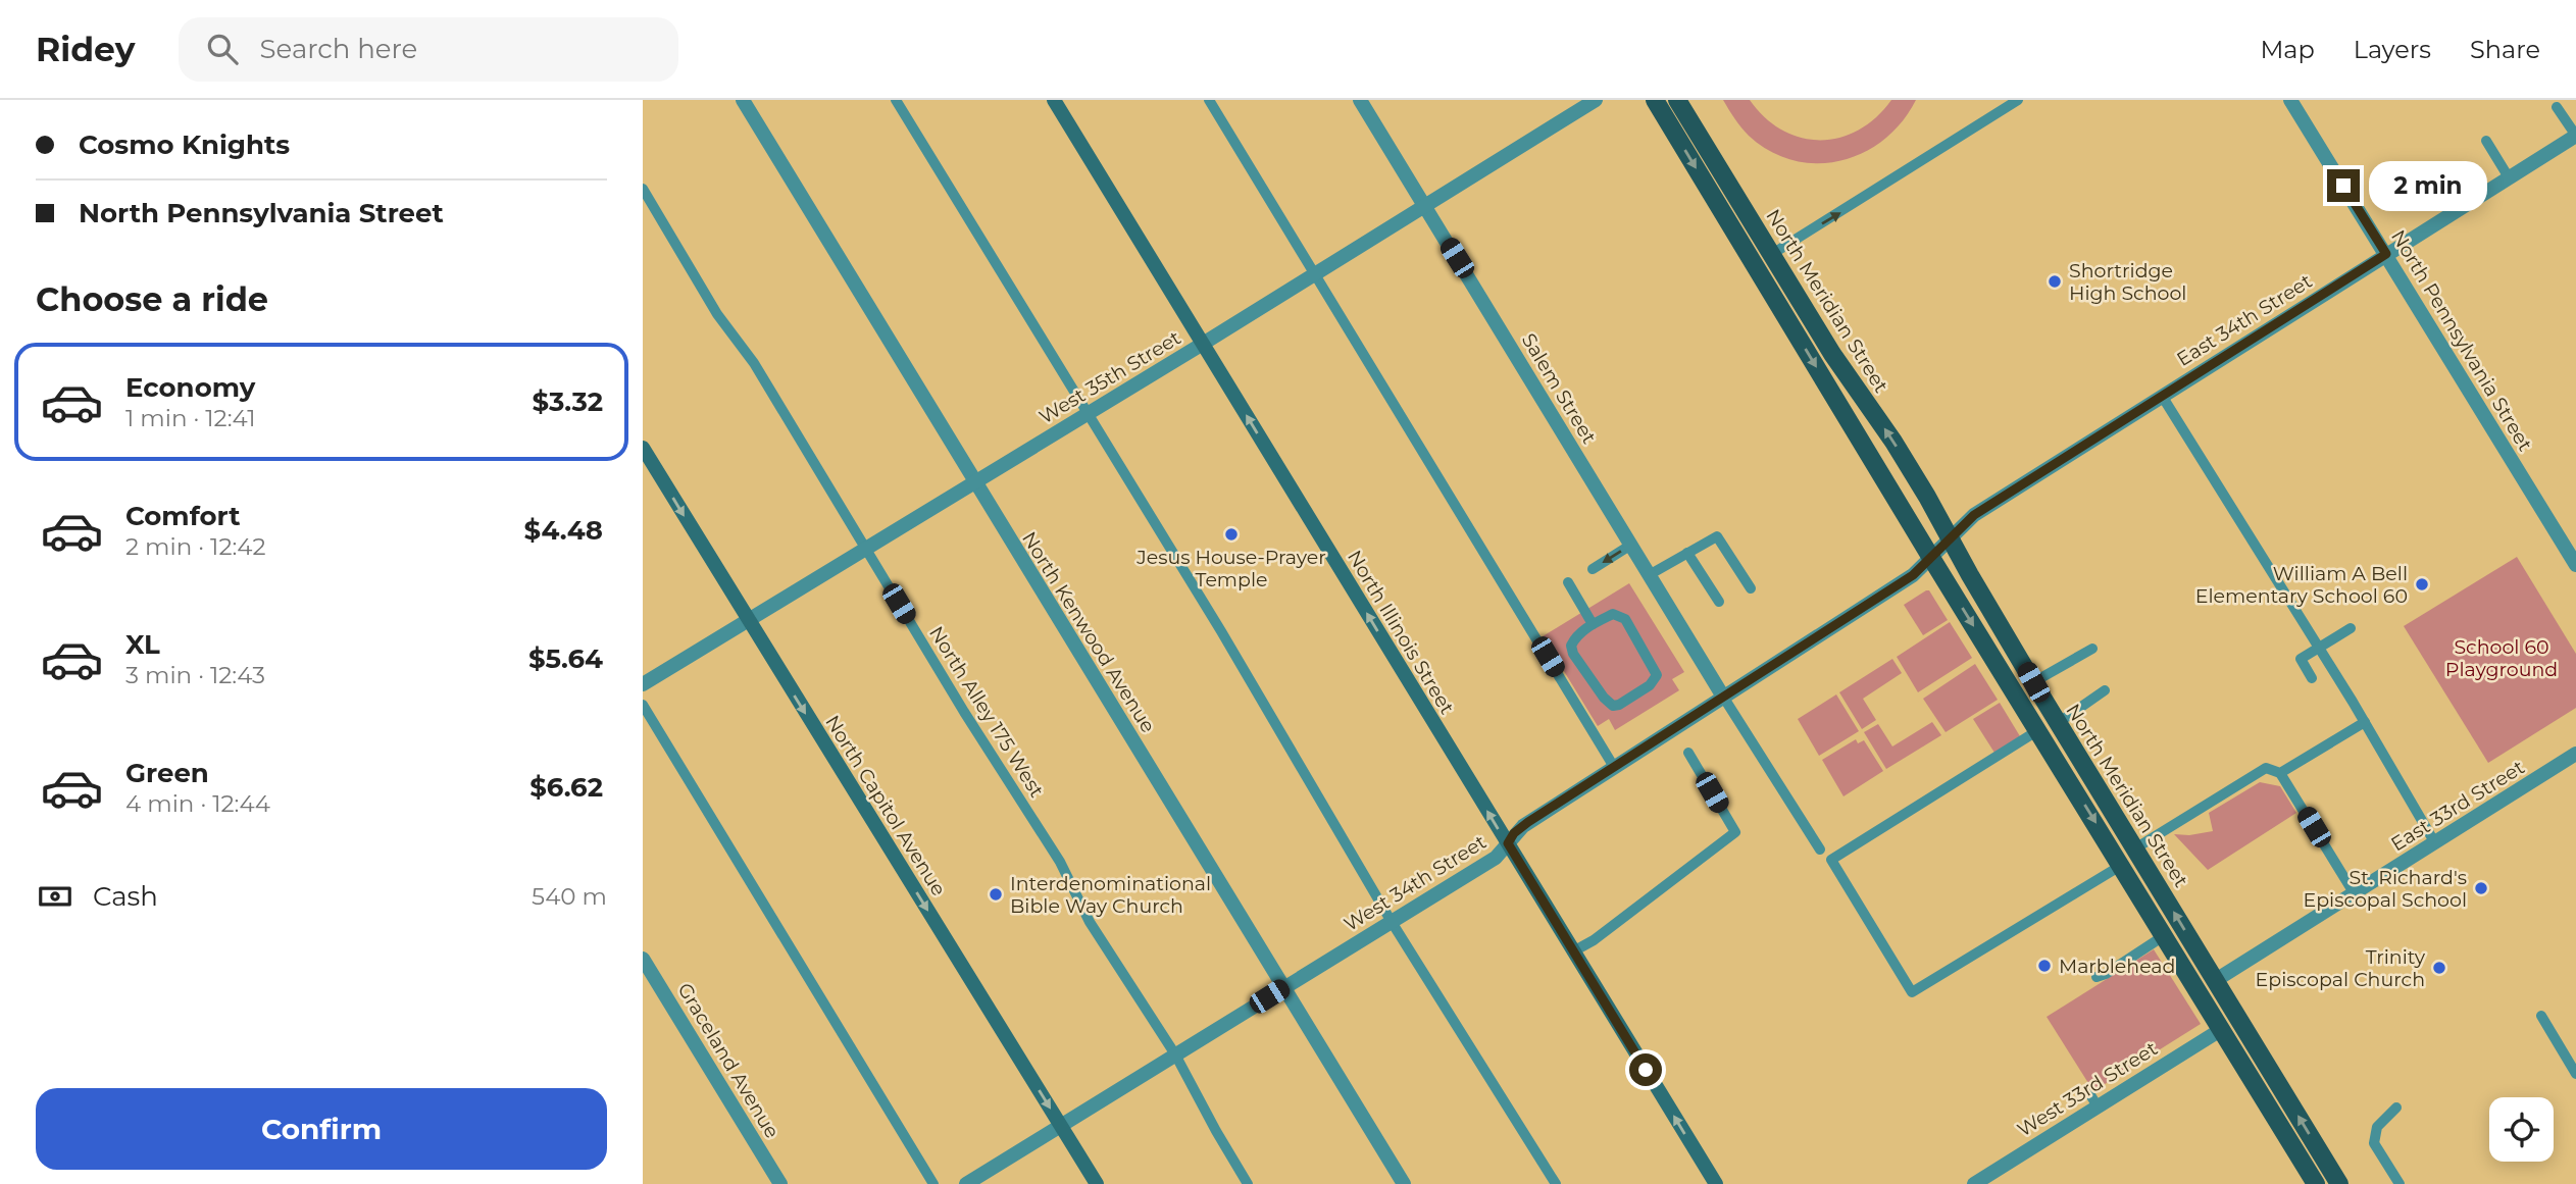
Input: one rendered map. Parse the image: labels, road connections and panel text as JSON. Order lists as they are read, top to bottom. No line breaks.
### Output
{"streets":{"main road":["North Meridian Street","North Illinois Street","North Capitol Avenue"],"street":["East 34th Street","North Pennsylvania Street","West 35th Street","Salem Street","North Kenwood Avenue","East 33rd Street","West 34th Street","Graceland Avenue","West 33rd Street"],"lane":["North Alley 175 West"]},"crossings":[["North Meridian Street","East 34th Street"],["North Meridian Street","East 33rd Street"],["North Meridian Street","West 34th Street"],["North Meridian Street","West 33rd Street"],["East 34th Street","North Pennsylvania Street"],["East 34th Street","West 34th Street"],["West 35th Street","Salem Street"],["West 35th Street","North Kenwood Avenue"],["West 35th Street","North Illinois Street"],["West 35th Street","North Alley 175 West"],["West 35th Street","North Capitol Avenue"],["Salem Street","West 34th Street"],["North Kenwood Avenue","West 34th Street"],["North Illinois Street","West 34th Street"],["North Alley 175 West","West 34th Street"],["North Capitol Avenue","West 34th Street"]],"one_way":["North Illinois Street","North Capitol Avenue"],"parks":["School 60 Playground"],"places":["Shortridge High School","Jesus House-Prayer Temple","William A Bell Elementary School 60","St. Richard's Episcopal School","Interdenominational Bible Way Church","Marblehead","Trinity Episcopal Church"],"page":{"header":"Ridey","search":"Search here","nav":["Map","Layers","Share"],"banner":["Cosmo Knights","North Pennsylvania Street"],"bubble":"2 min","heading":"Choose a ride","list":[{"name":"Economy","note":"1 min · 12:41","value":"$3.32"},{"name":"Comfort","note":"2 min · 12:42","value":"$4.48"},{"name":"XL","note":"3 min · 12:43","value":"$5.64"},{"name":"Green","note":"4 min · 12:44","value":"$6.62"}],"pay":["Cash","540 m"],"buttons":"Confirm"}}
